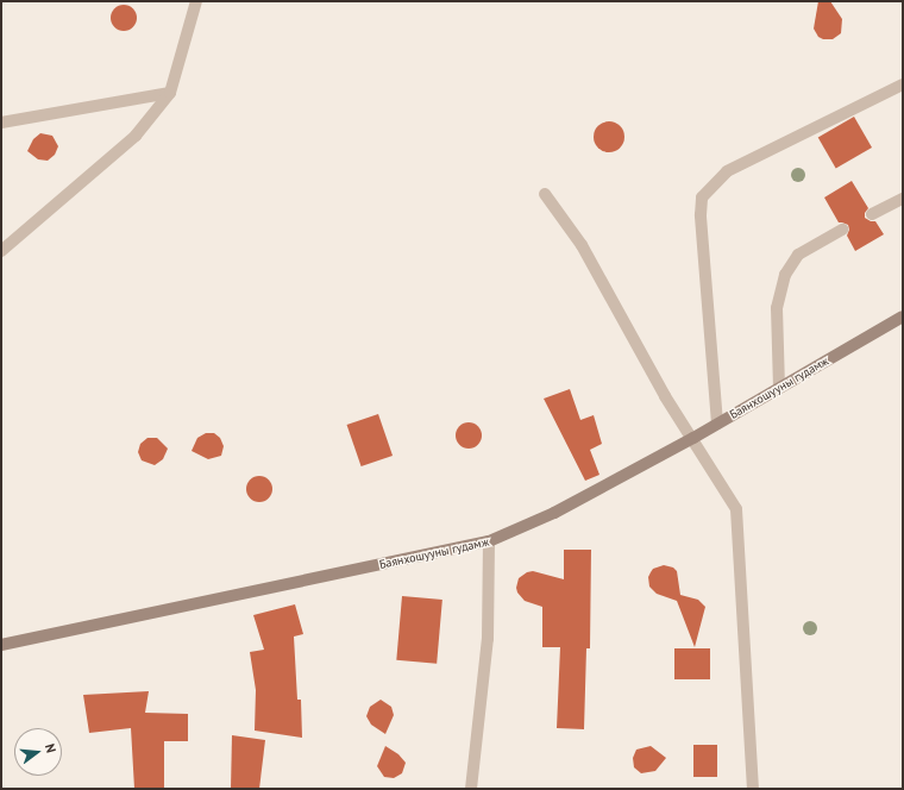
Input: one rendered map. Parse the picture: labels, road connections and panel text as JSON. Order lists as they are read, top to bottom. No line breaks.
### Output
{"streets":{"main road":["Баянхошууны гудамж"]},"north":"right"}
